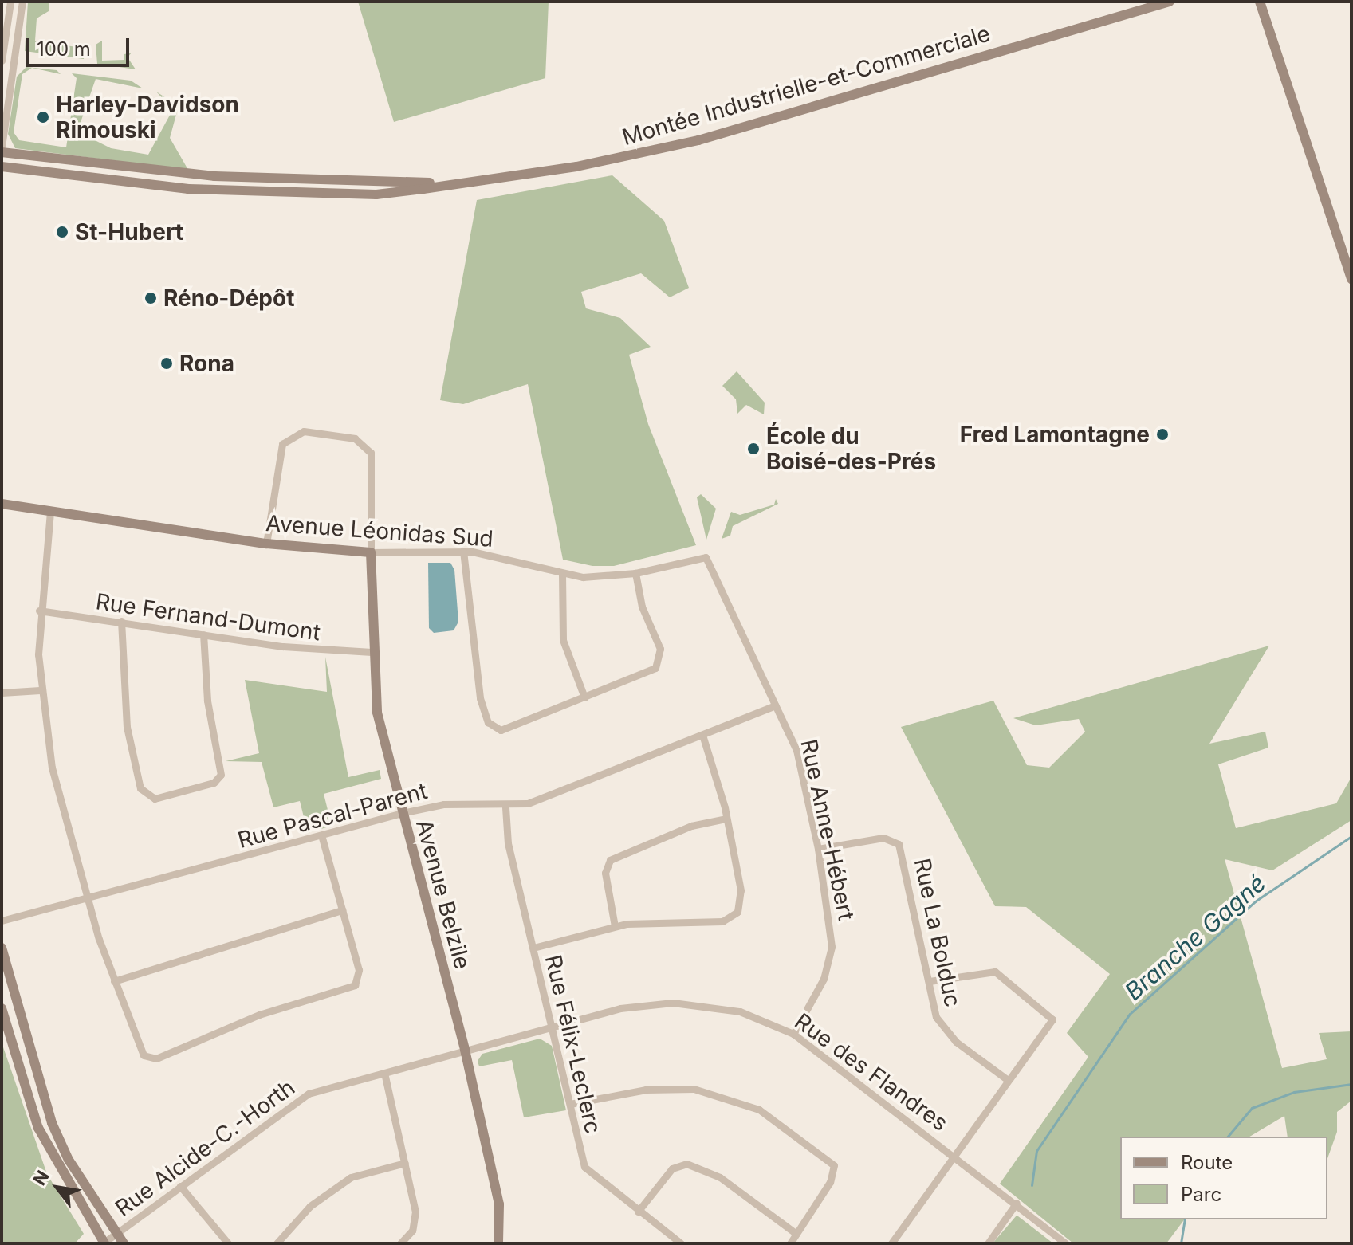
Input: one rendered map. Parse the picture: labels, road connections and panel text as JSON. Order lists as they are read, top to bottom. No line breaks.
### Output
{"streets":{"street":["Montée Industrielle-et-Commerciale","Avenue Léonidas Sud","Rue Fernand-Dumont","Rue Pascal-Parent","Rue Anne-Hébert","Avenue Belzile","Rue La Bolduc","Rue Félix-Leclerc","Rue des Flandres","Rue Alcide-C.-Horth"]},"crossings":[["Avenue Léonidas Sud","Rue Anne-Hébert"],["Avenue Léonidas Sud","Avenue Belzile"],["Rue Fernand-Dumont","Avenue Belzile"],["Rue Pascal-Parent","Rue Anne-Hébert"],["Rue Pascal-Parent","Avenue Belzile"],["Rue Pascal-Parent","Rue Félix-Leclerc"],["Rue Anne-Hébert","Rue La Bolduc"],["Rue Anne-Hébert","Rue des Flandres"],["Avenue Belzile","Rue Alcide-C.-Horth"],["Rue Félix-Leclerc","Rue des Flandres"],["Rue Félix-Leclerc","Rue Alcide-C.-Horth"],["Rue des Flandres","Rue Alcide-C.-Horth"]],"water":["Branche Gagné"],"places":["Harley-Davidson Rimouski","St-Hubert","Réno-Dépôt","Rona","Fred Lamontagne","École du Boisé-des-Prés"],"legend":["Route","Parc"],"scale_bar":"100 m","north":"top left"}
